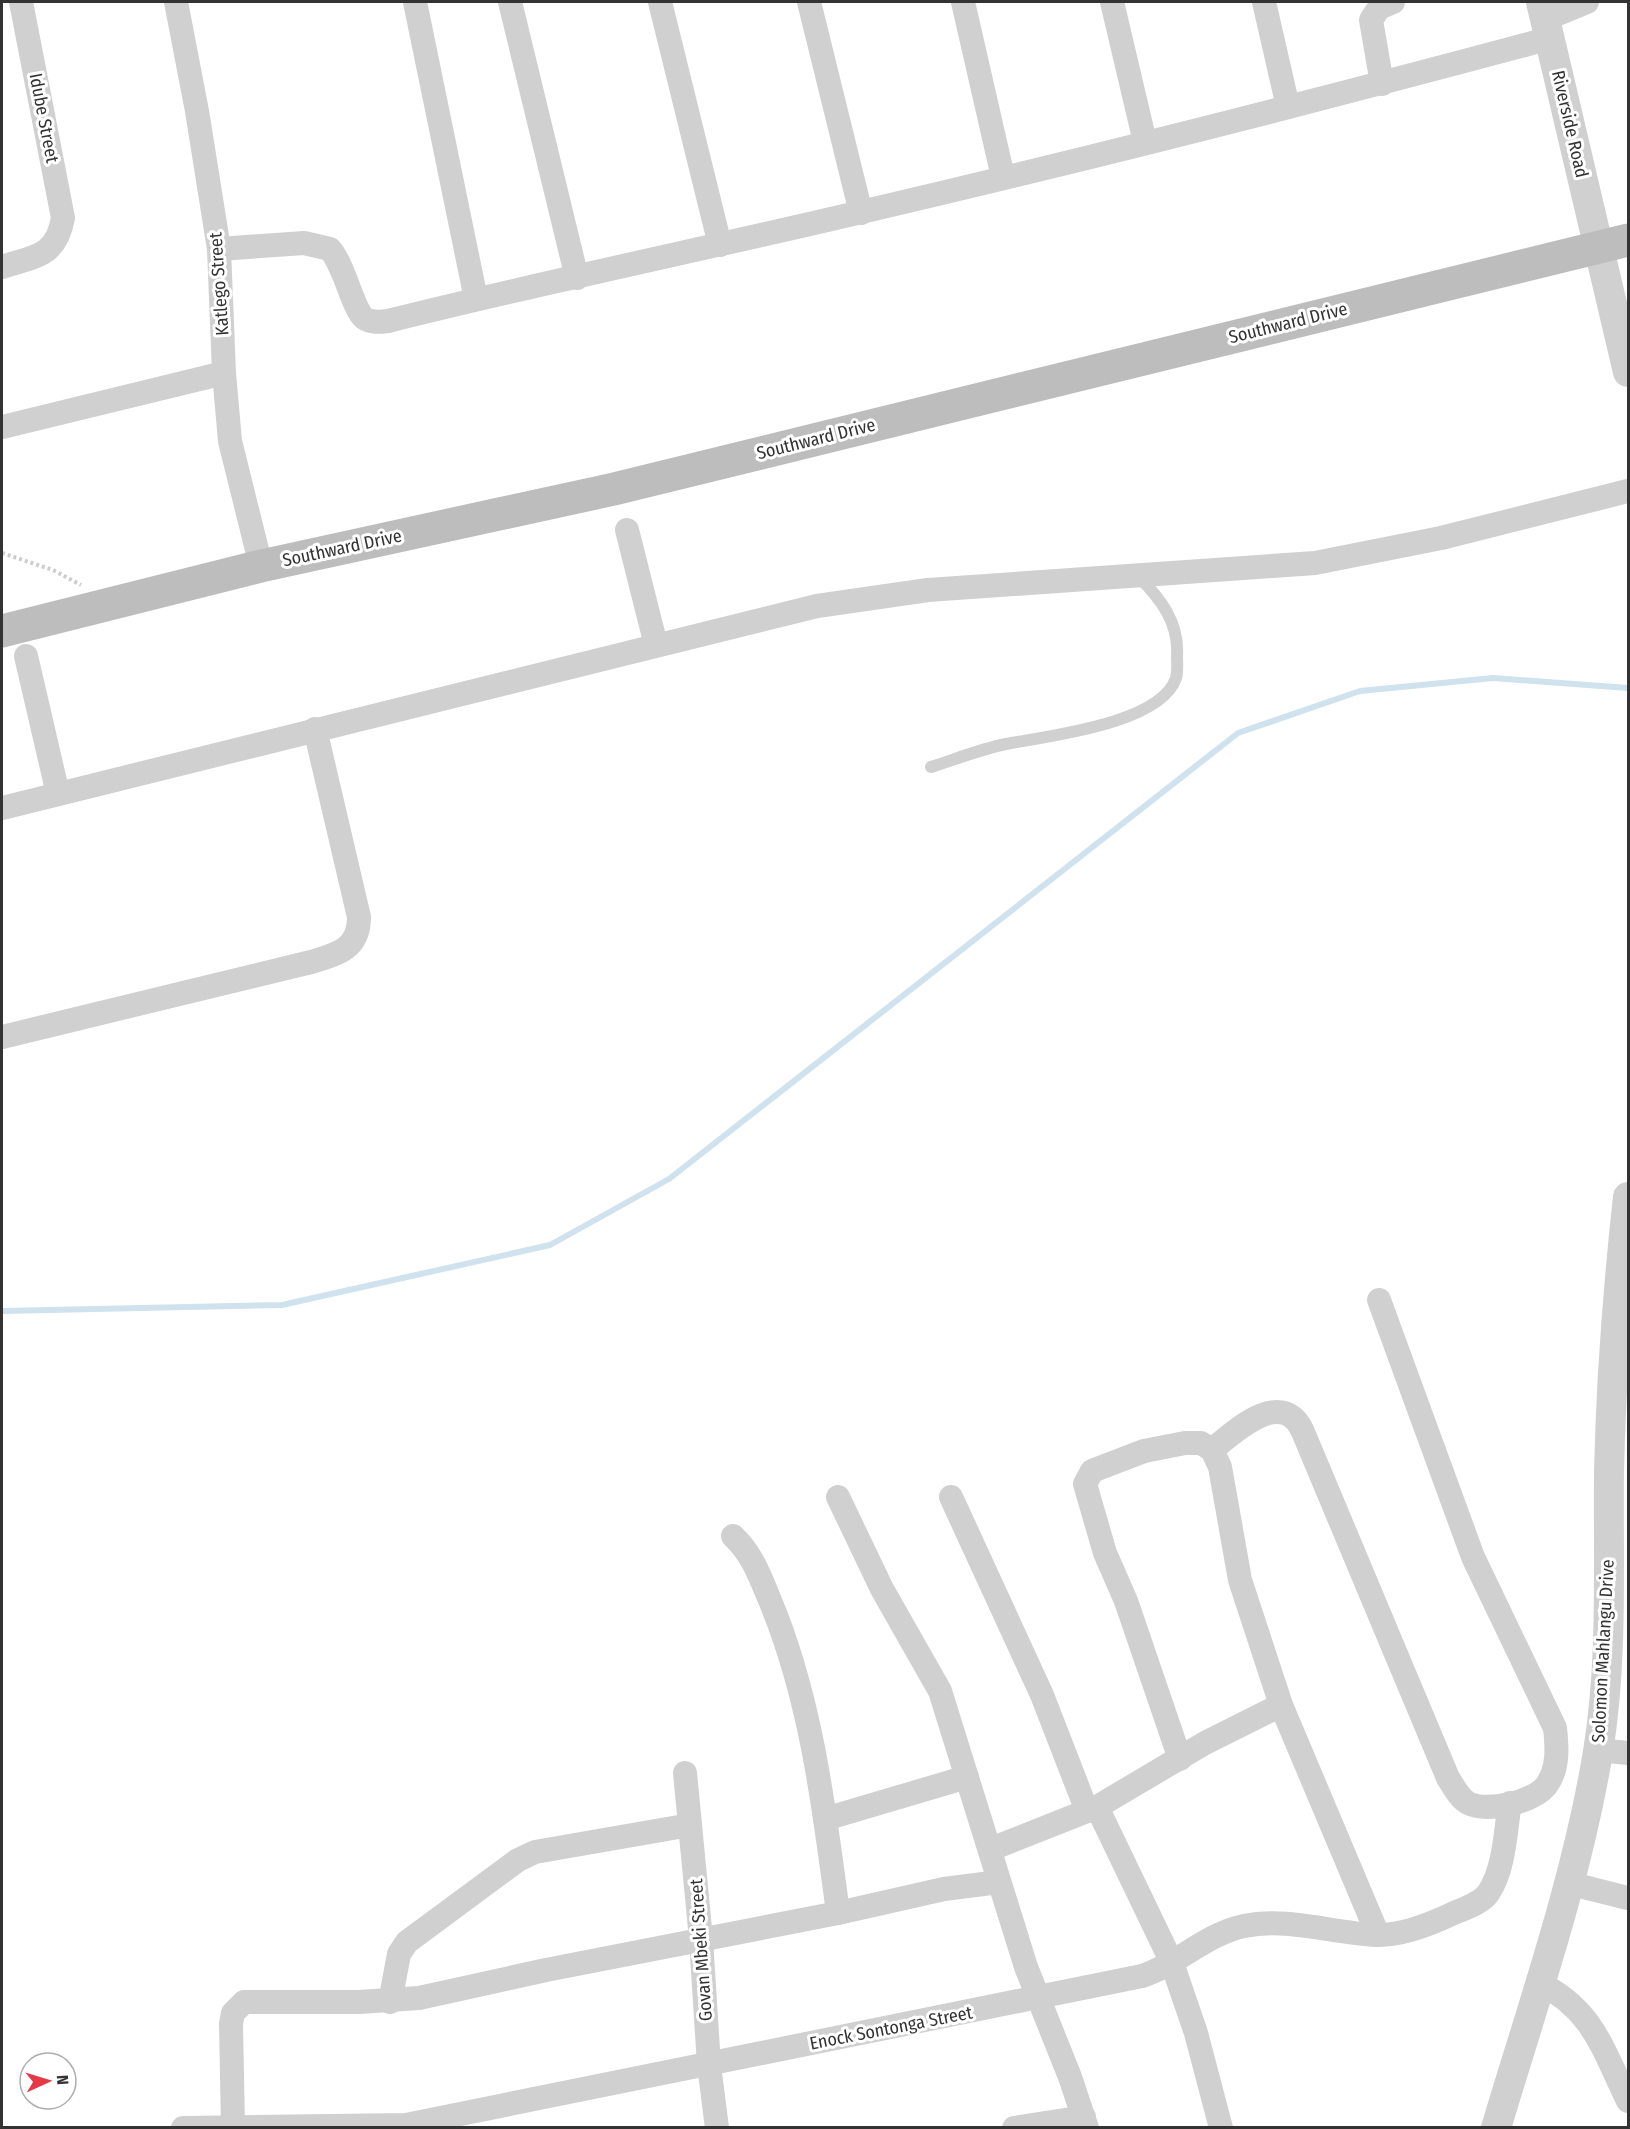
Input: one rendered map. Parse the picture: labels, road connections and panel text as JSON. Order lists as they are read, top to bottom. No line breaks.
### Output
{"streets":{"main road":["Southward Drive"],"street":["Idube Street","Riverside Road","Katlego Street","Solomon Mahlangu Drive","Govan Mbeki Street","Enock Sontonga Street"]},"crossings":[["Riverside Road","Southward Drive"],["Katlego Street","Southward Drive"],["Govan Mbeki Street","Enock Sontonga Street"]],"north":"right"}
